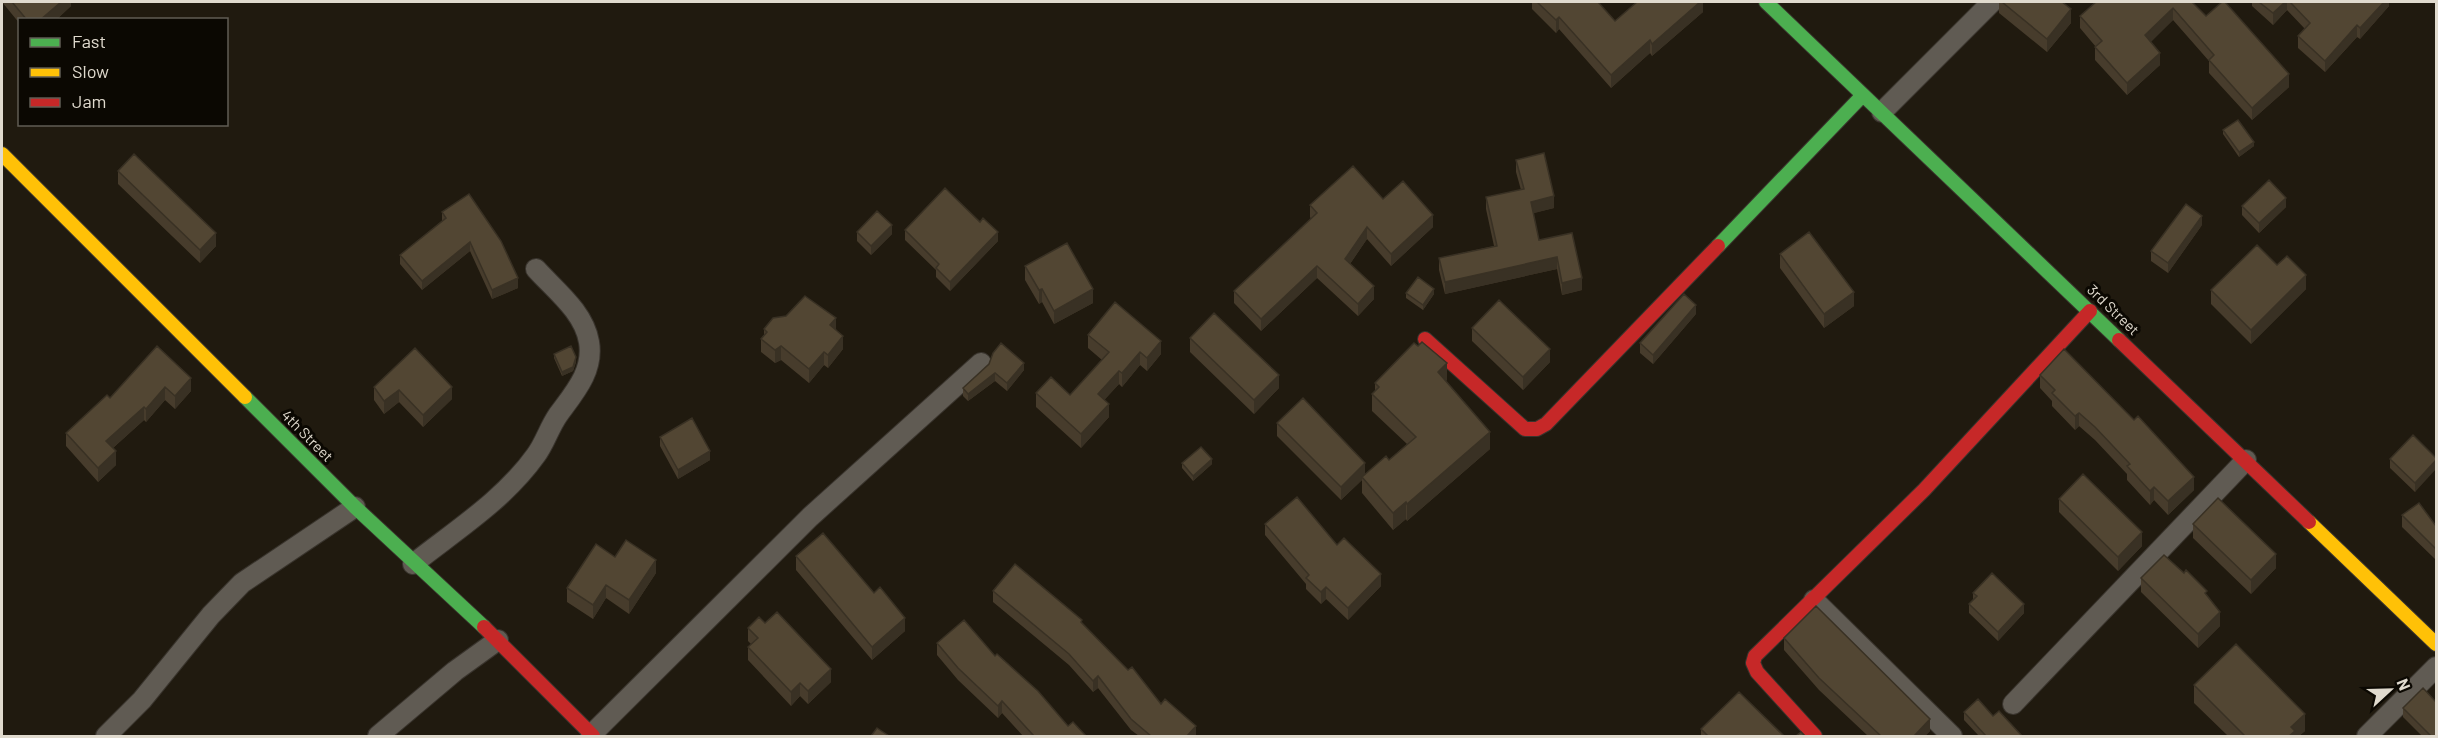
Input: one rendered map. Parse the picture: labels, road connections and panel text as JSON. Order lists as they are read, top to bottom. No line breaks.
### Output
{"streets":{"street":["3rd Street","4th Street"]},"legend":["Fast","Slow","Jam"],"north":"right"}
